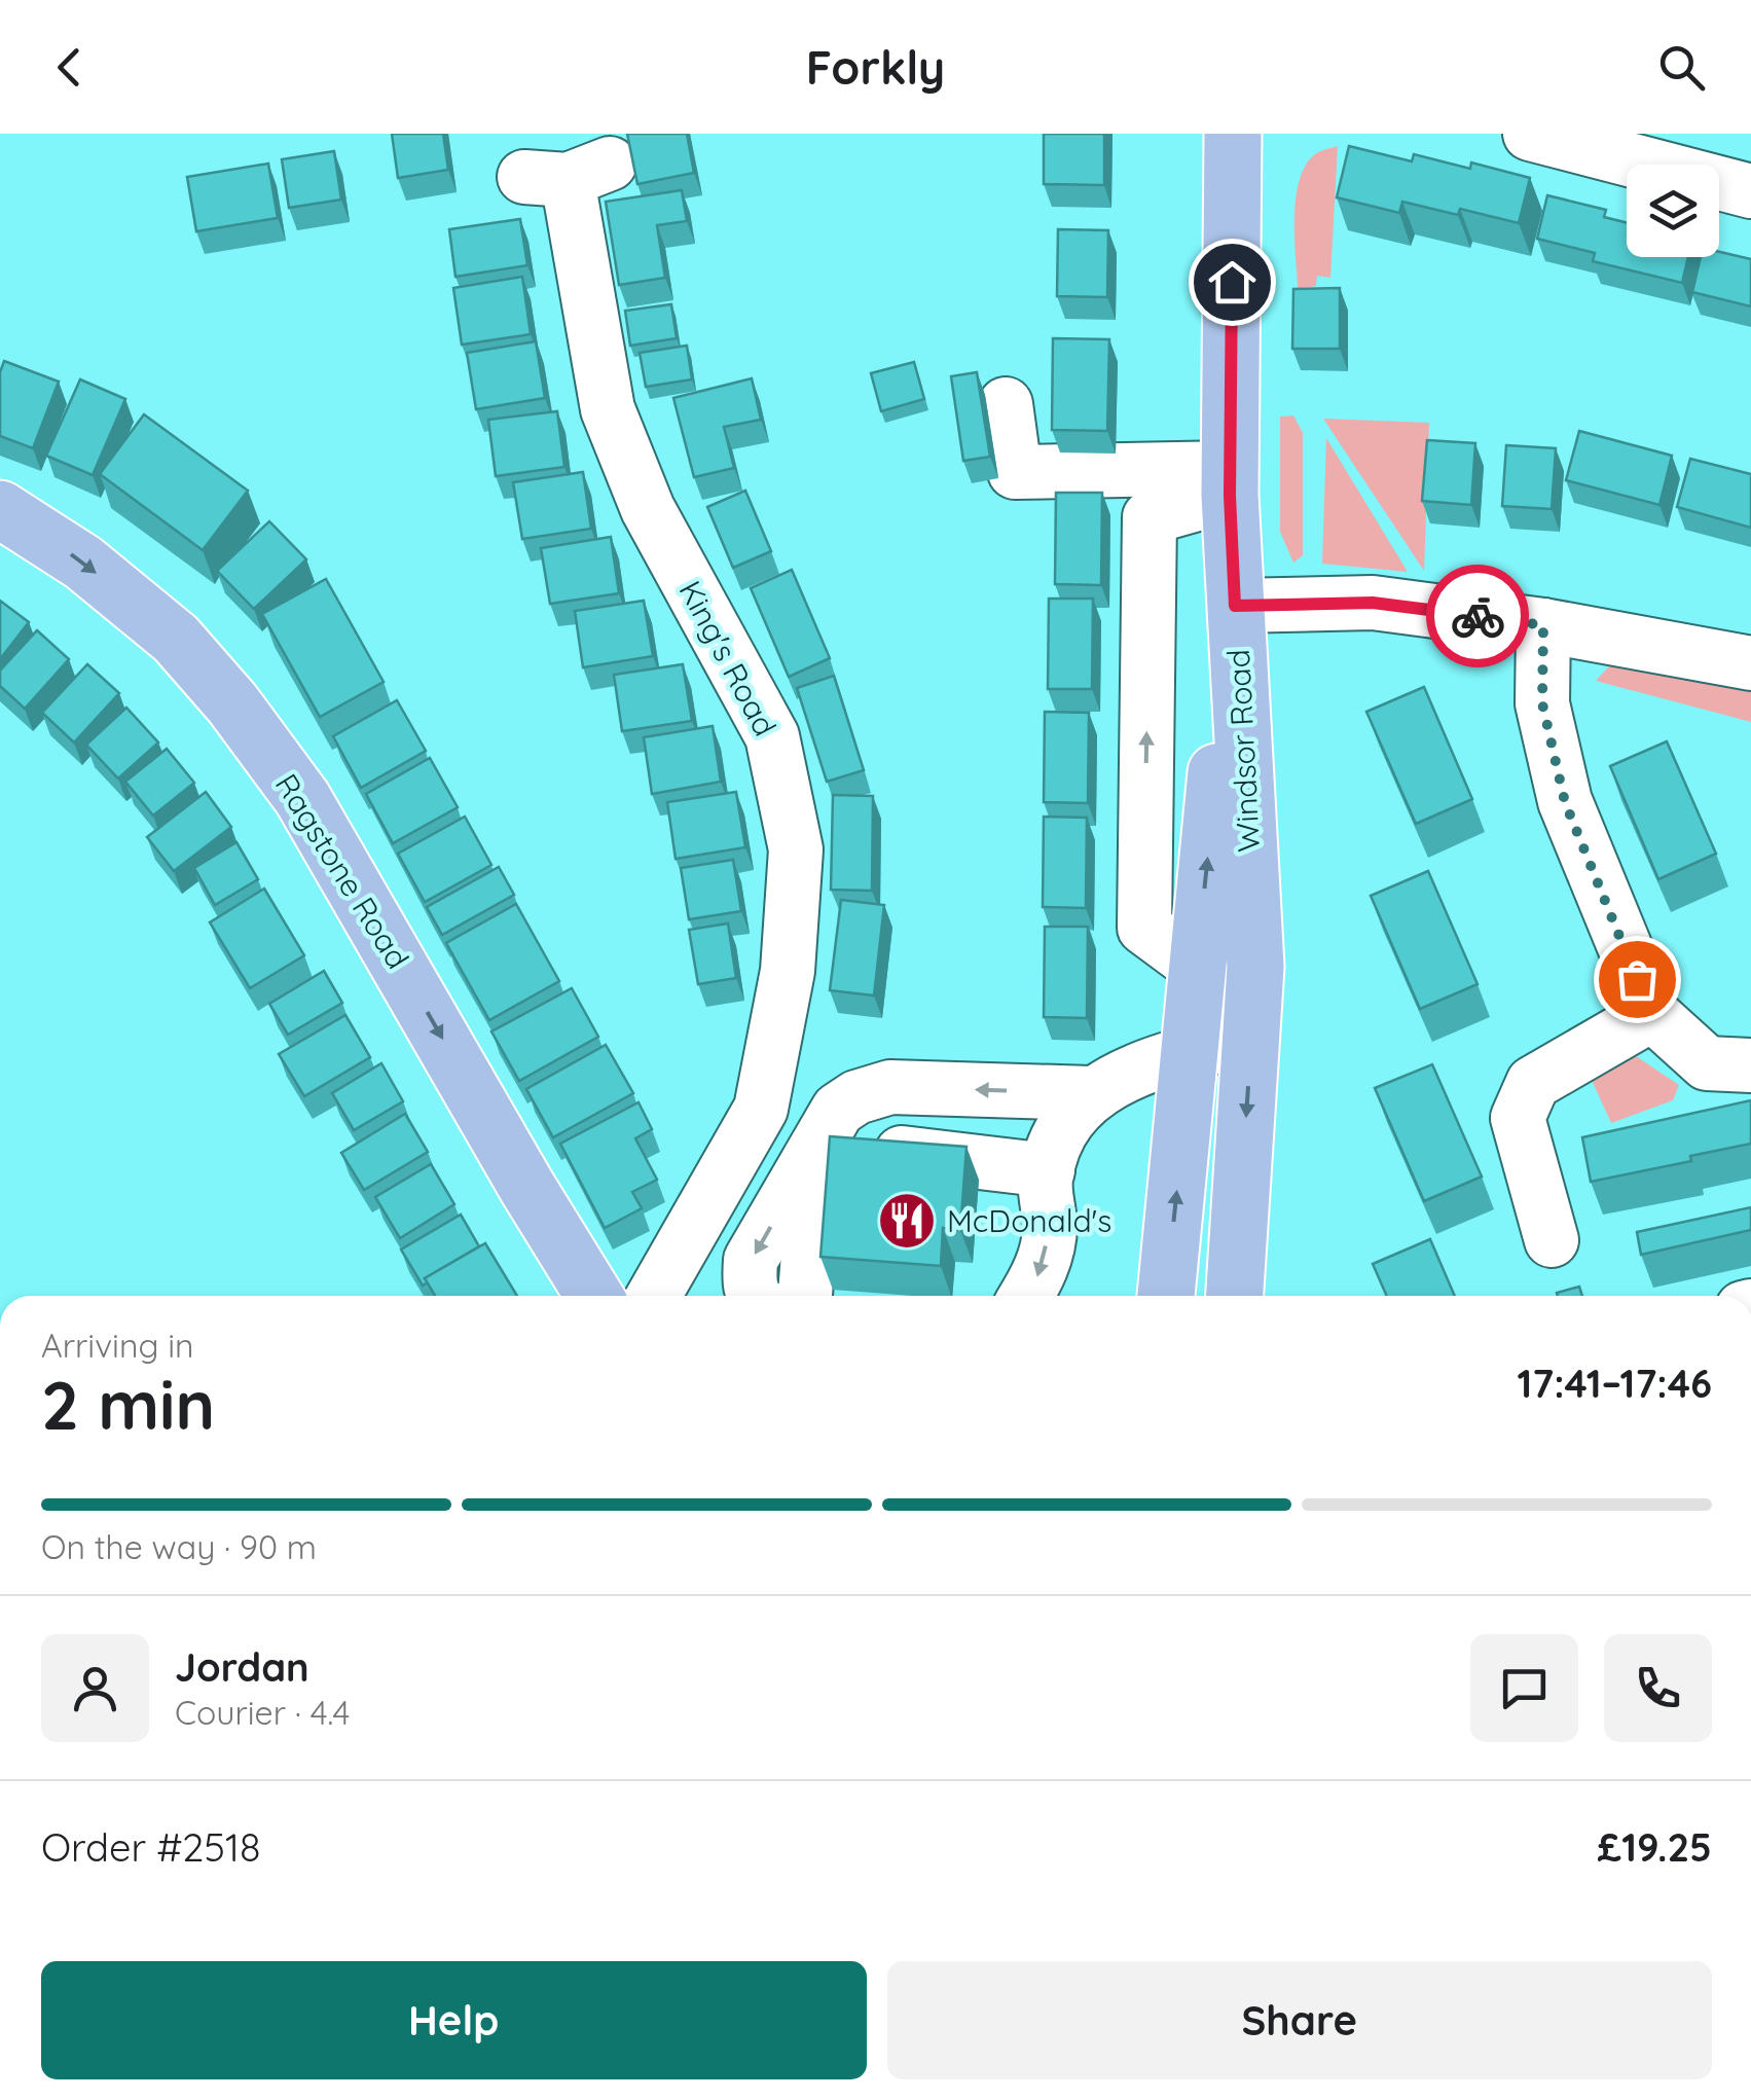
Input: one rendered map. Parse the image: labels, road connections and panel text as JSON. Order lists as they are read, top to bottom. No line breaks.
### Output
{"streets":{"main road":["Windsor Road","Ragstone Road"],"street":["King's Road"]},"one_way":["Ragstone Road"],"places":{"restaurant":["McDonald's"]},"page":{"header":"Forkly","heading":["2 min","Arriving in","17:41–17:46"],"panel":["Jordan","Courier · 4.4","Order #2518","£19.25"],"bar":"On the way · 90 m","buttons":["Help","Share"]}}
